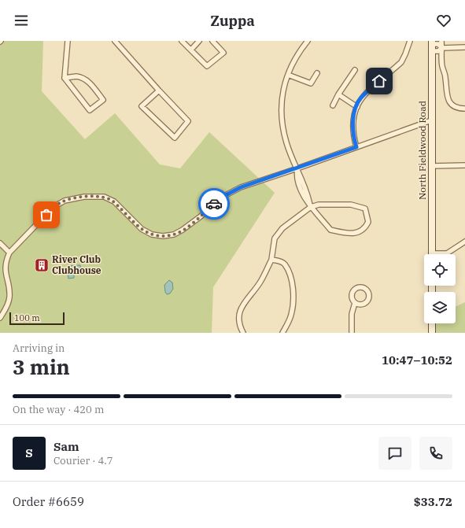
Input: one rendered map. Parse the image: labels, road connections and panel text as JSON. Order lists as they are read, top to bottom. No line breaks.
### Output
{"streets":{"street":["North Fieldwood Road"]},"places":{"building":["River Club Clubhouse"]},"scale_bar":"100 m","page":{"header":"Zuppa","scale":"100 m","heading":["3 min","Arriving in","10:47–10:52"],"panel":["Sam","Courier · 4.7","Order #6659","$33.72"],"bar":"On the way · 420 m","round":"S"}}
